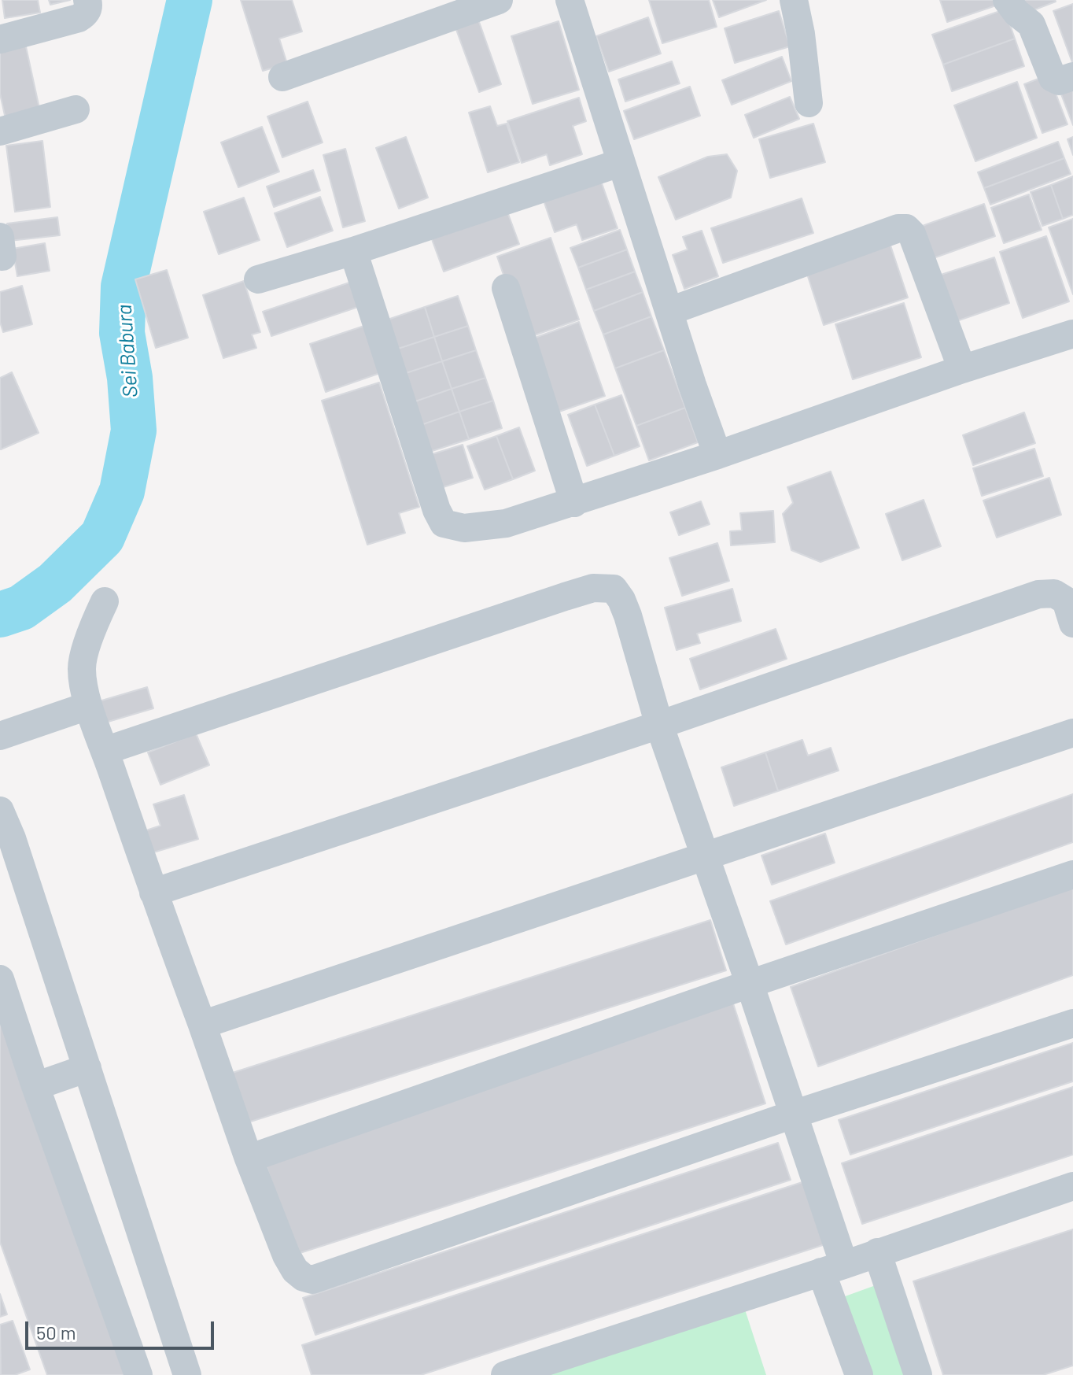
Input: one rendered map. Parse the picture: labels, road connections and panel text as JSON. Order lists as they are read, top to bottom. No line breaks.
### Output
{"water":["Sei Babura"],"scale_bar":"50 m"}
